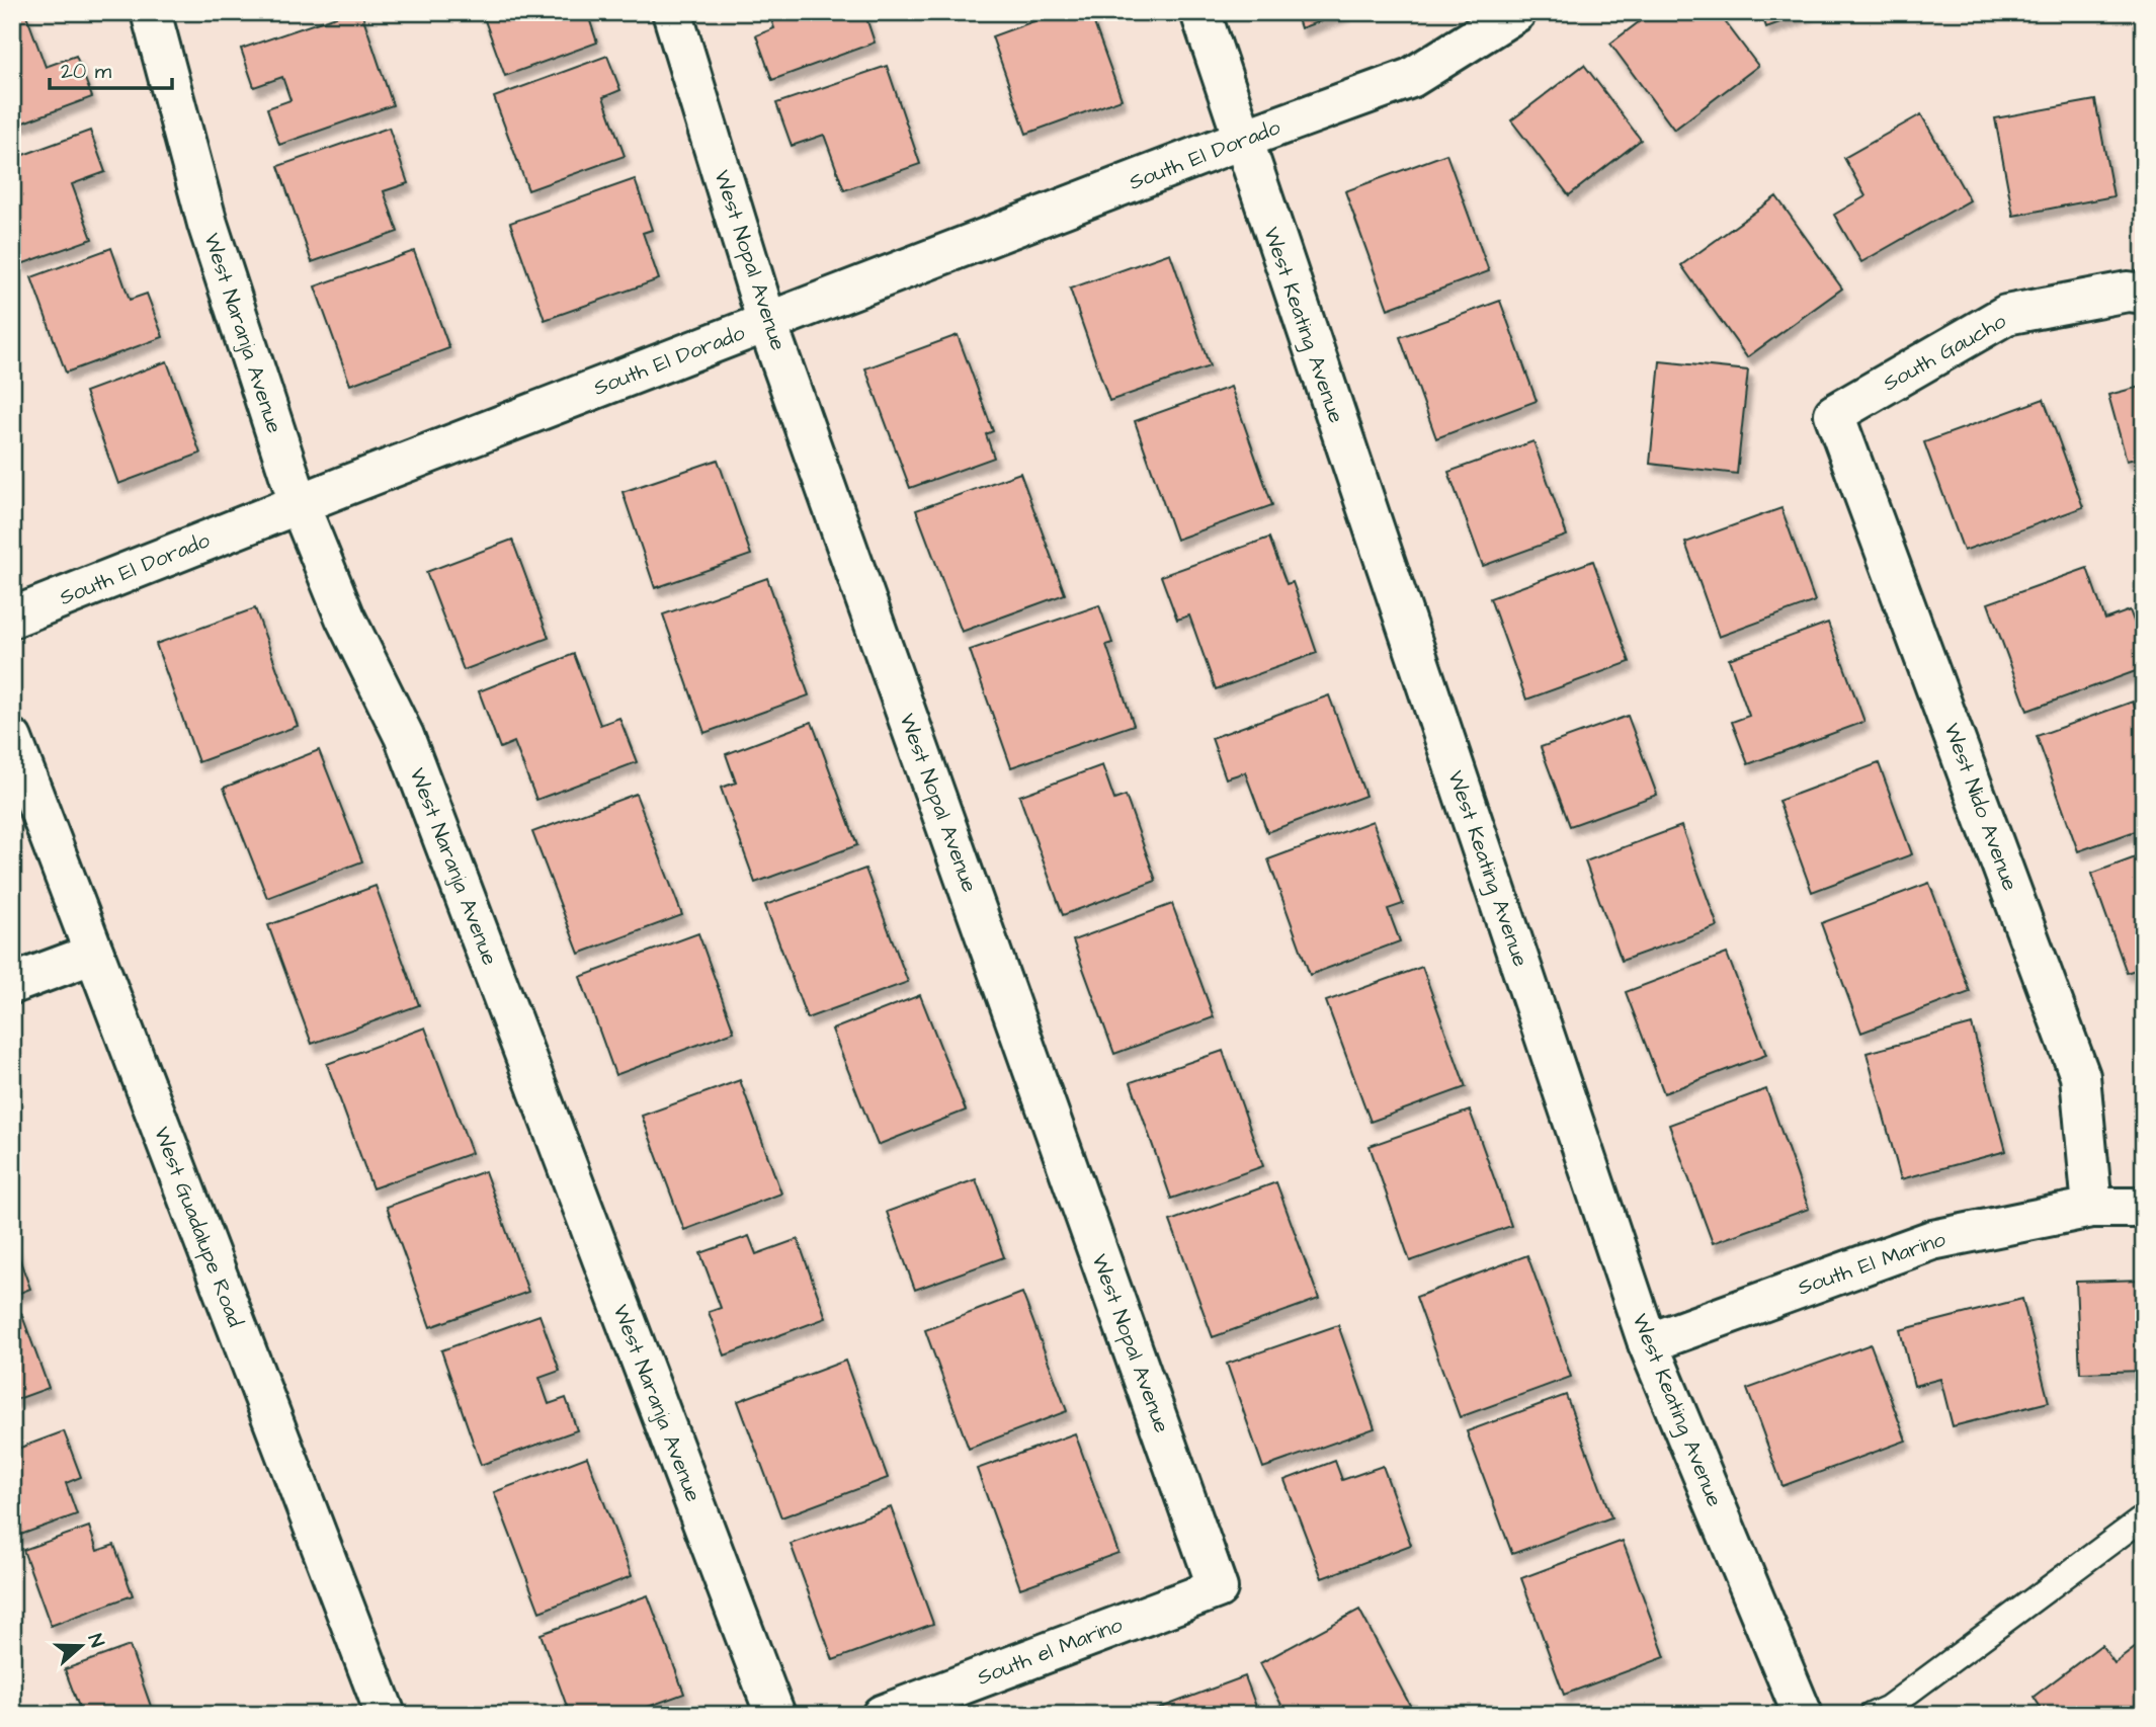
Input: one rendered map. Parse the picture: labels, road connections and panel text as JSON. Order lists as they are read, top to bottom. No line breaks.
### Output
{"streets":{"street":["South El Dorado","West Nopal Avenue","West Keating Avenue","West Naranja Avenue","South Gaucho","West Nido Avenue","West Guadalupe Road","South El Marino","South el Marino"]},"crossings":[["South El Dorado","West Nopal Avenue"],["South El Dorado","West Keating Avenue"],["South El Dorado","West Naranja Avenue"],["West Nopal Avenue","South el Marino"],["West Keating Avenue","South El Marino"],["South Gaucho","West Nido Avenue"],["West Nido Avenue","South El Marino"]],"scale_bar":"20 m","north":"right"}
